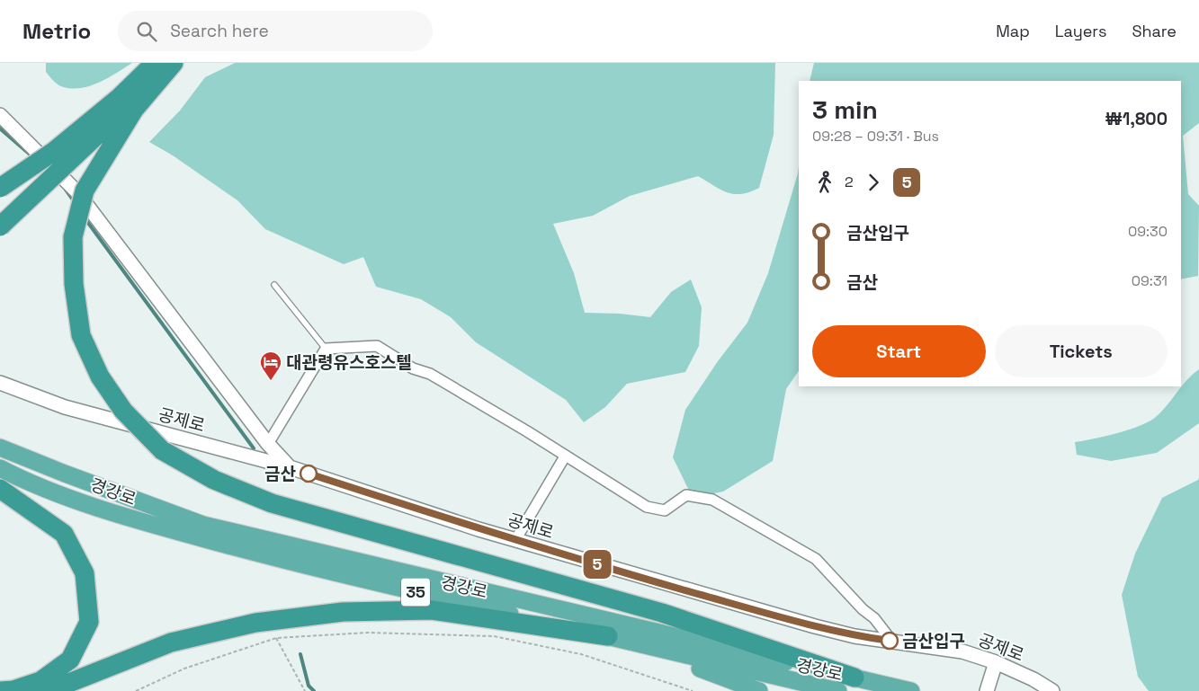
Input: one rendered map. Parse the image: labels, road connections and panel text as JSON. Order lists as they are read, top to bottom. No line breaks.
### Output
{"streets":{"highway":["경강로","35"],"street":["공제로"]},"places":{"hotel":["대관령유스호스텔"],"other":["금산","금산입구"]},"lines":["bus line 5"],"page":{"header":"Metrio","search":"Search here","nav":["Map","Layers","Share"],"on_map":"5","heading":["3 min","09:28 – 09:31 · Bus","₩1,800"],"legs":["2","5"],"list":[{"name":"금산입구","value":"09:30"},{"name":"금산","value":"09:31"}],"buttons":["Start","Tickets"]}}
